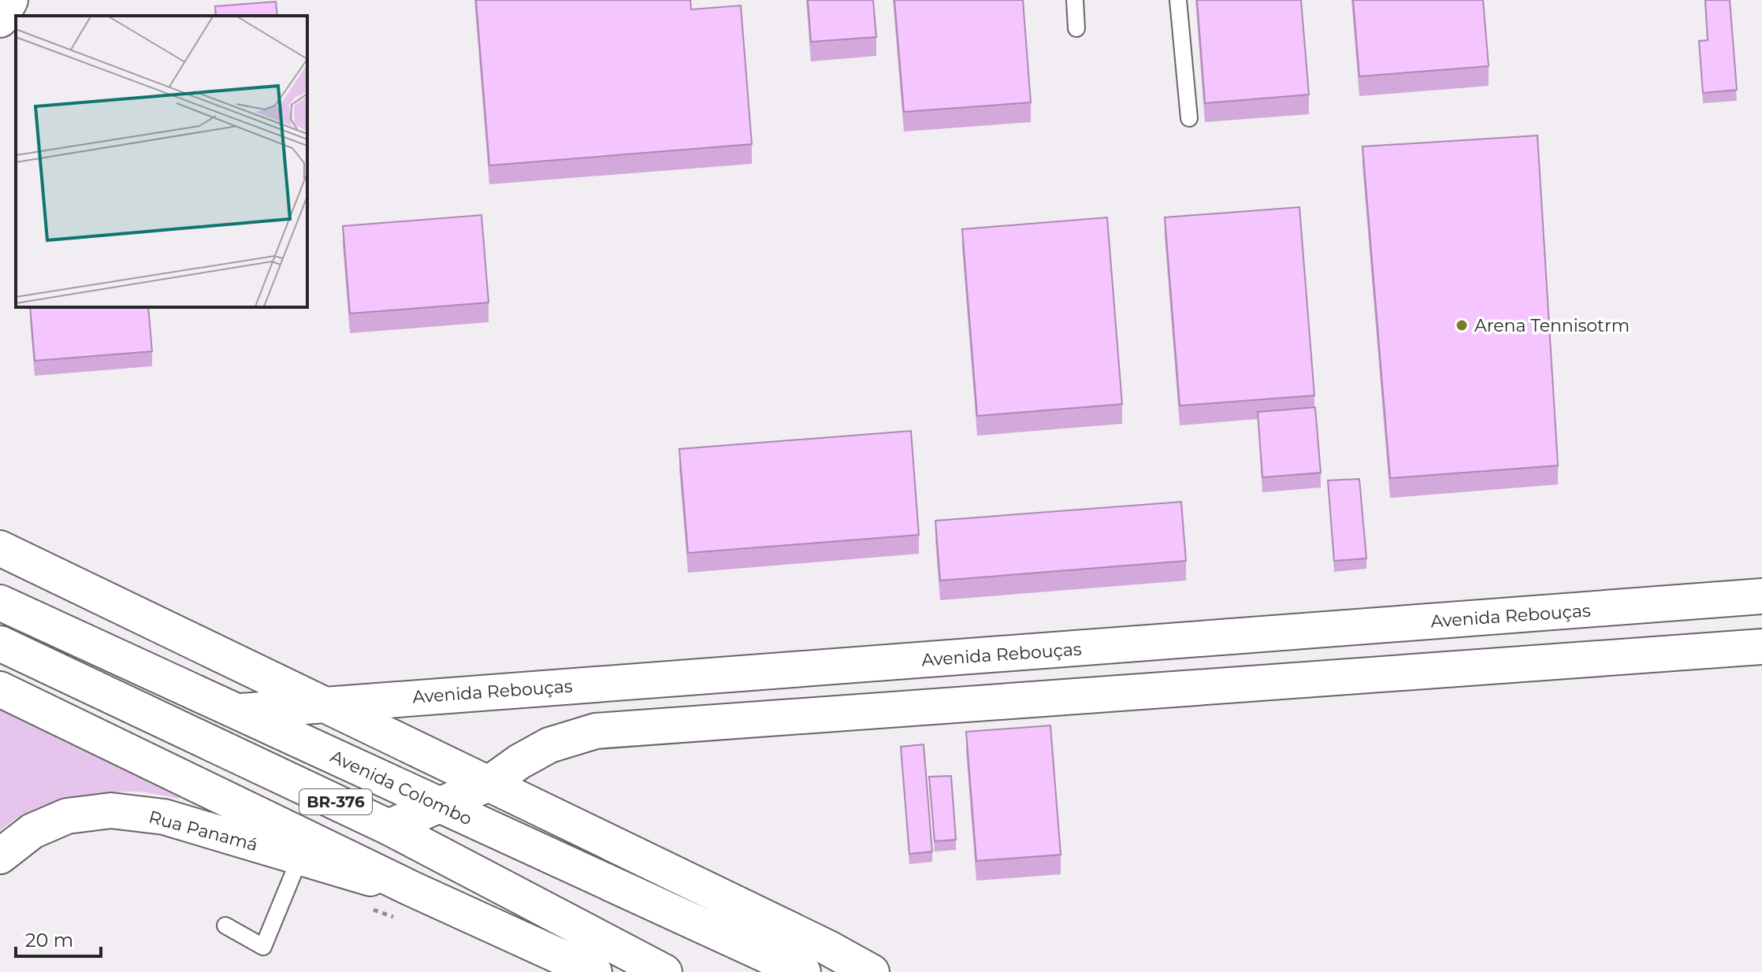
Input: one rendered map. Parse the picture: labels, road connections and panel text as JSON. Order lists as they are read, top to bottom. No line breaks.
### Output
{"streets":{"main road":["Avenida Rebouças","Avenida Colombo","BR-376","Rua Panamá"]},"crossings":[["Avenida Rebouças","Avenida Colombo"]],"places":["Arena Tennisotrm"],"scale_bar":"20 m"}
